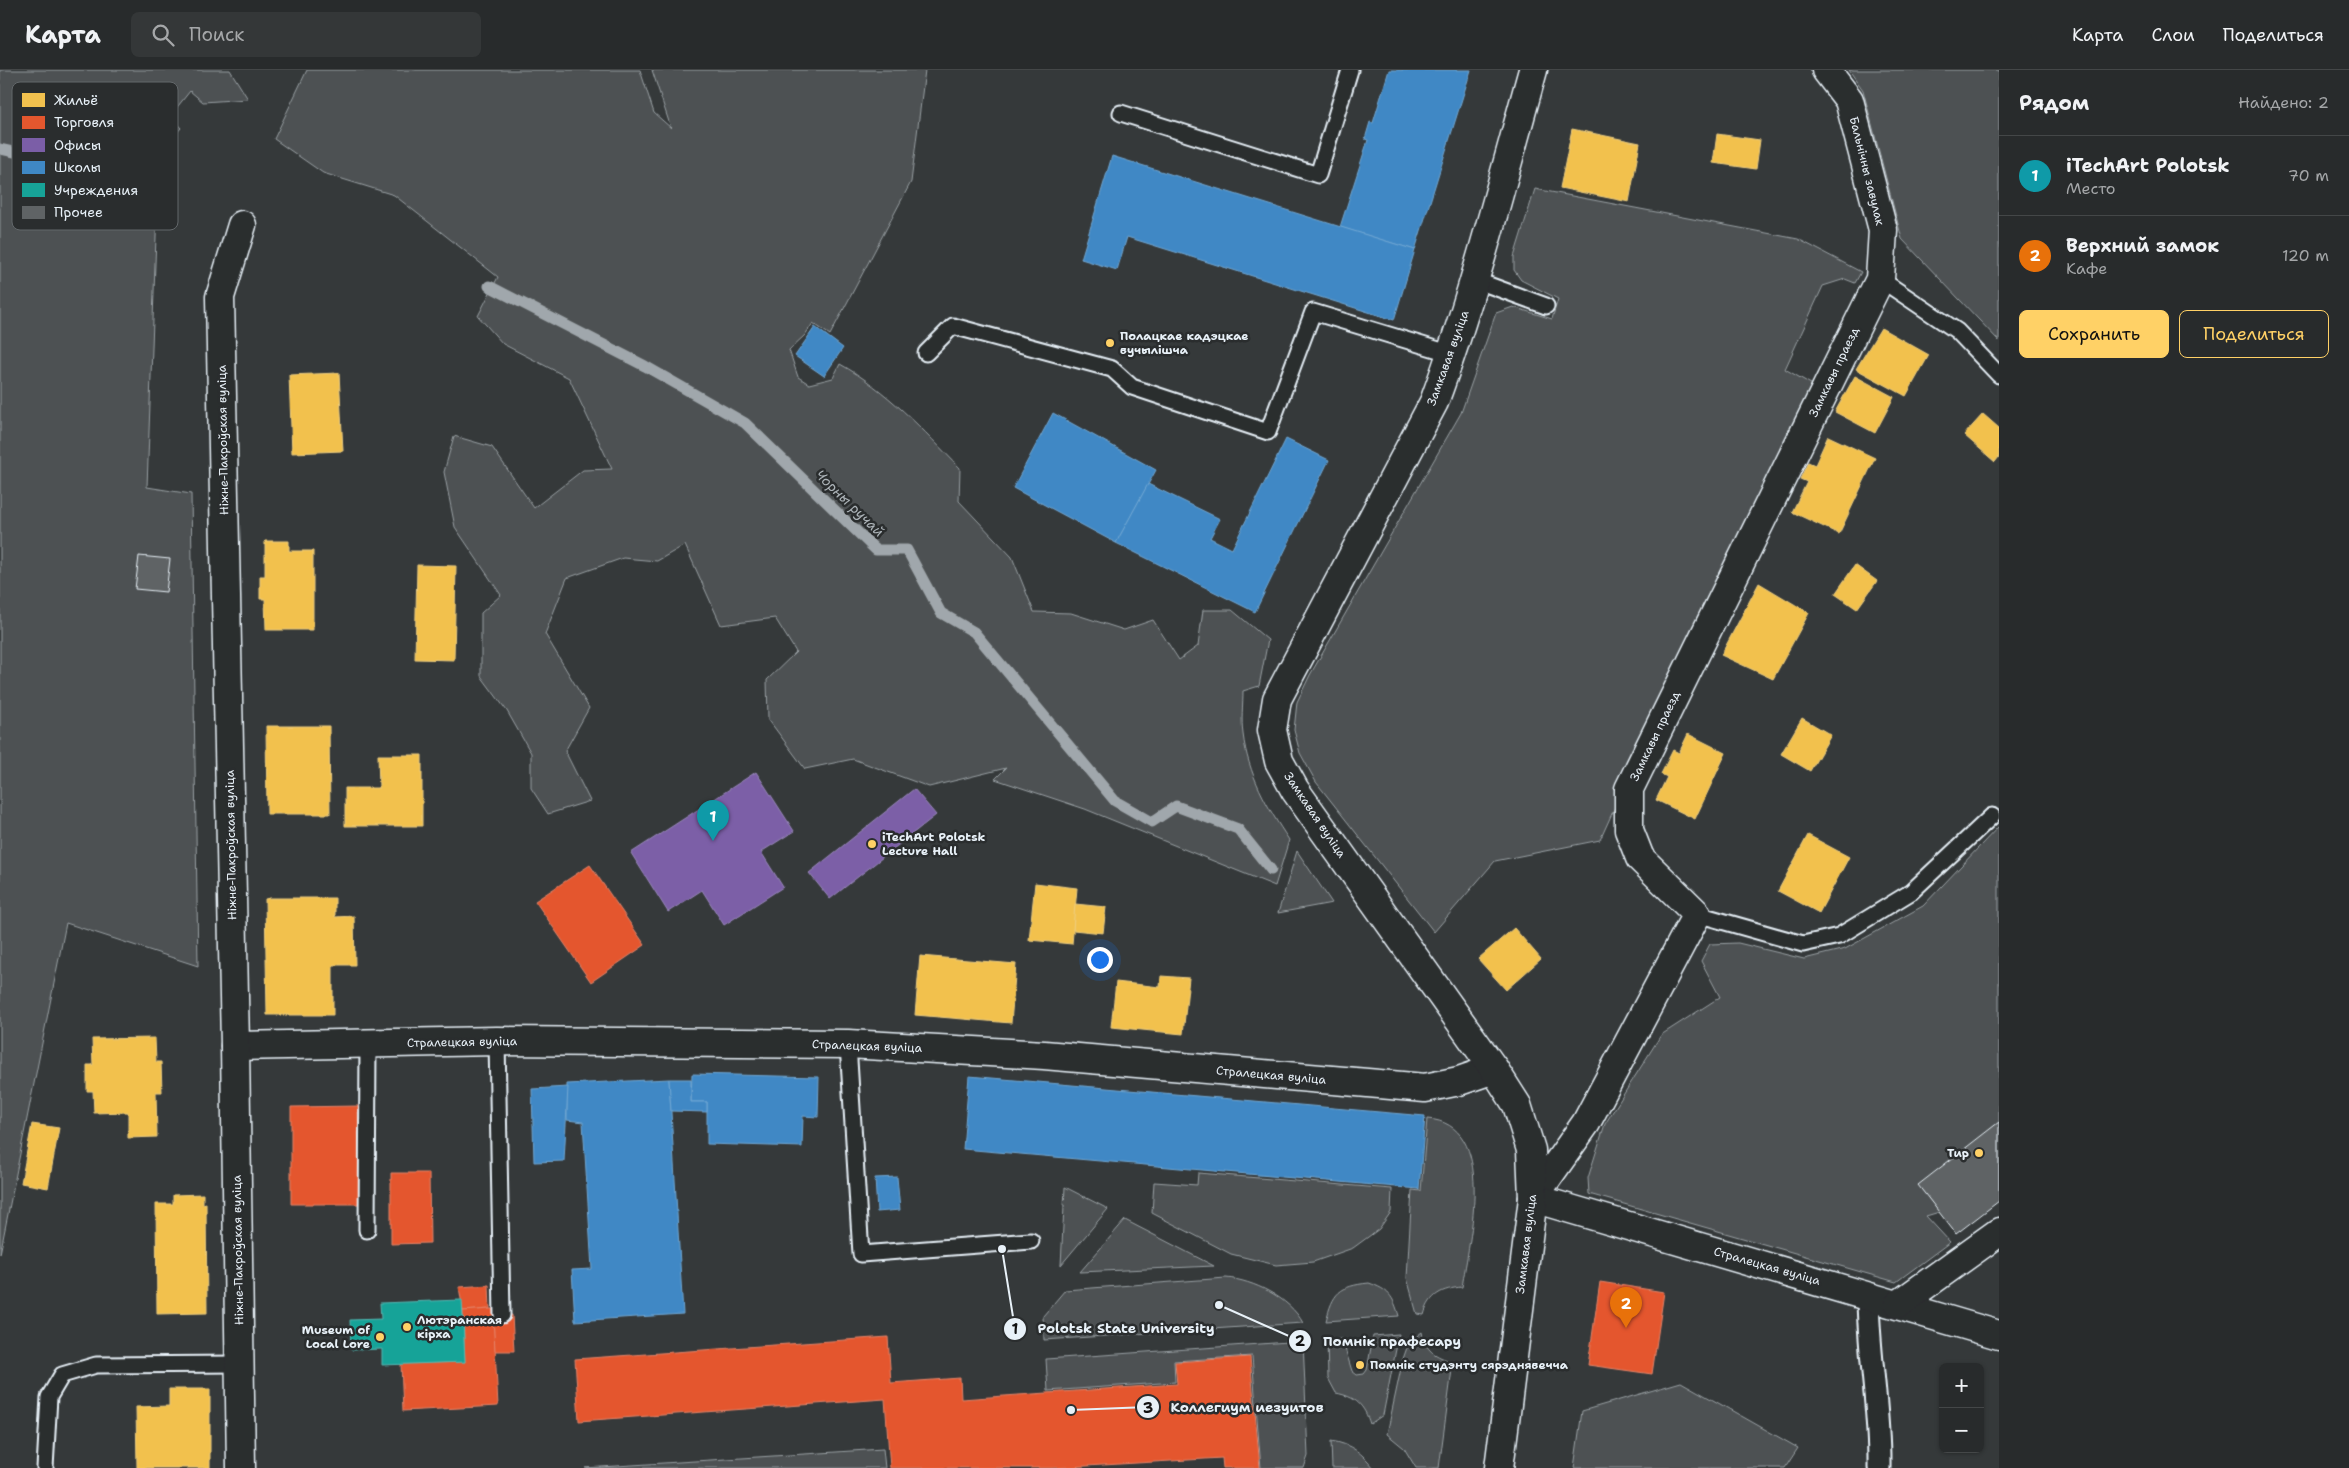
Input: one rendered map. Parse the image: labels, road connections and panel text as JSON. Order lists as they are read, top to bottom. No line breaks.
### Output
{"streets":{"street":["Бальнічны завулак","Замкавая вуліца","Замкавы праезд","Ніжне-Пакроўская вуліца","Стралецкая вуліца"]},"crossings":[["Бальнічны завулак","Замкавы праезд"],["Замкавая вуліца","Стралецкая вуліца"],["Ніжне-Пакроўская вуліца","Стралецкая вуліца"]],"water":["Чорны ручай"],"places":["Полацкае кадэцкае вучылішча","iTechArt Polotsk Lecture Hall","Тир","Polotsk State University","Помнік прафесару","Лютэранская кірха","Museum of Local Lore","Помнік студэнту сярэднявечча","Коллегиум иезуитов"],"legend":["Жильё","Торговля","Офисы","Школы","Учреждения","Прочее"],"page":{"header":"Карта","search":"Поиск","nav":["Карта","Слои","Поделиться"],"heading":["Рядом","Найдено: 2"],"list":[{"mark":"1","name":"iTechArt Polotsk","note":"Место","value":"70 m"},{"mark":"2","name":"Верхний замок","note":"Кафе","value":"120 m"}],"buttons":["Сохранить","Поделиться"],"pins":["1","2"],"map_buttons":["+","−"]}}
